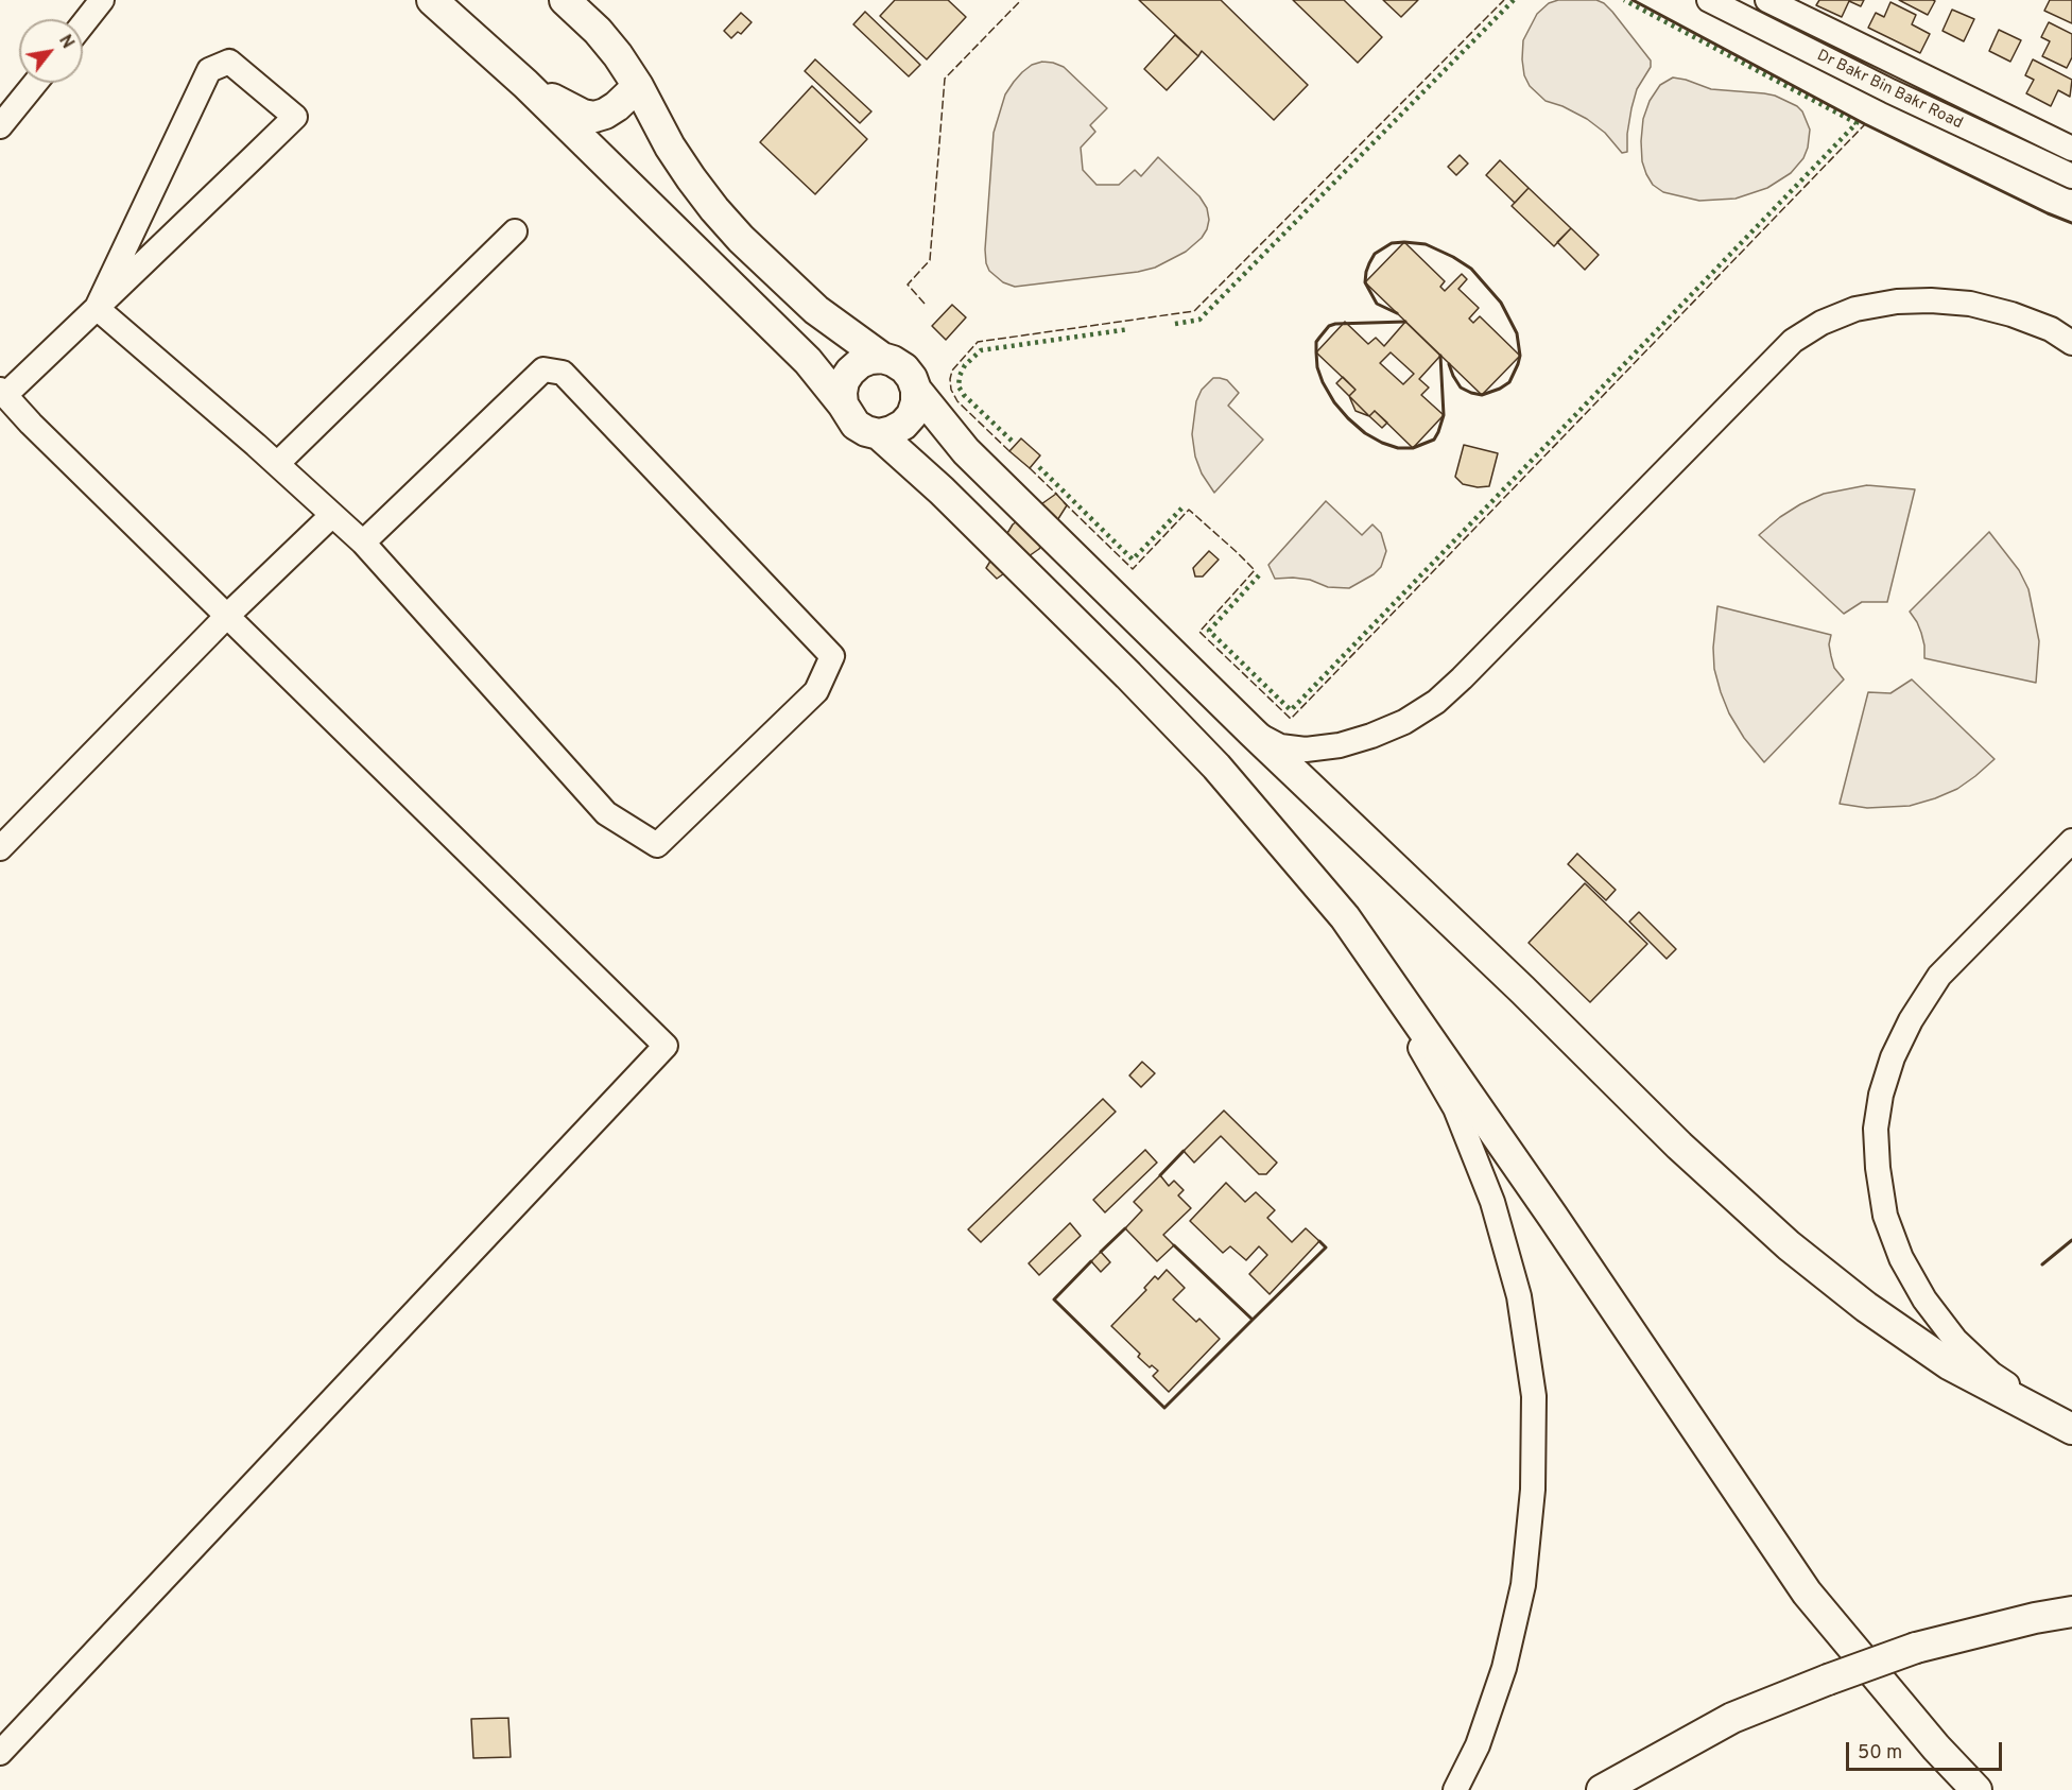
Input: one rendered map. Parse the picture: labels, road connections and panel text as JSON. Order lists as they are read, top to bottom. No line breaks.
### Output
{"streets":{"street":["Dr Bakr Bin Bakr Road"]},"scale_bar":"50 m","north":"top right"}
